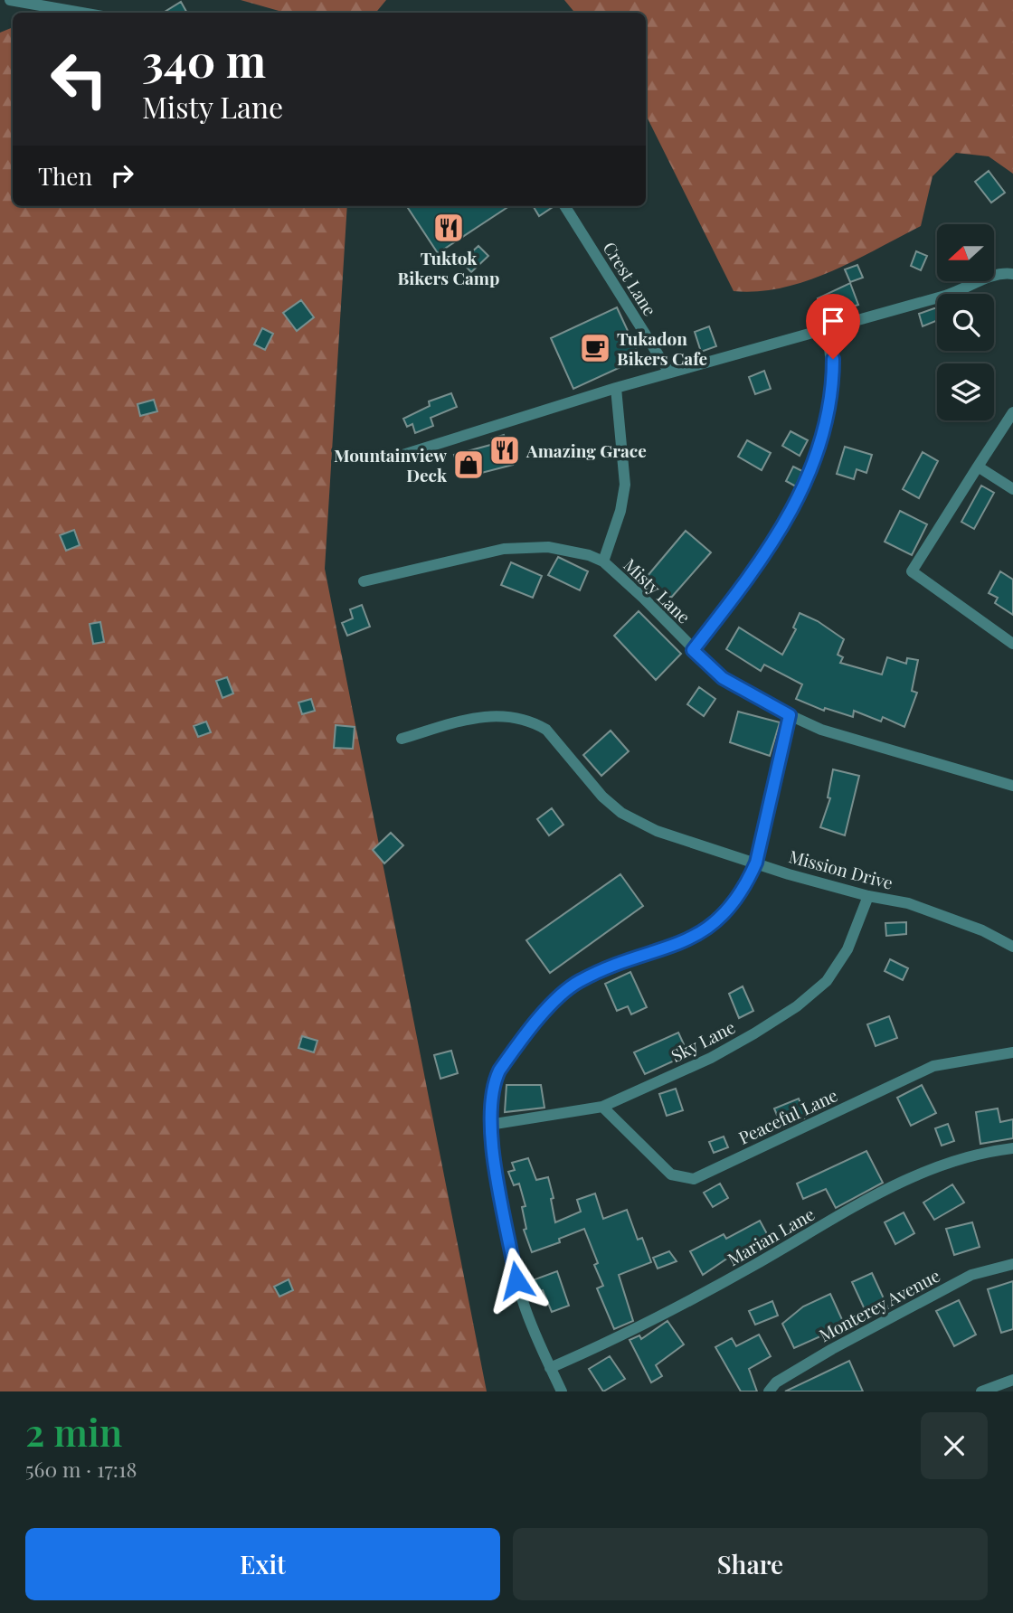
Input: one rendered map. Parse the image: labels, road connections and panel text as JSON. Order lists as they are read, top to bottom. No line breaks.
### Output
{"streets":{"street":["Crest Lane","Misty Lane","Mission Drive","Sky Lane","Peaceful Lane","Marian Lane","Monterey Avenue"]},"crossings":[["Mission Drive","Sky Lane"],["Sky Lane","Peaceful Lane"]],"places":{"restaurant":["Tuktok Bikers Camp","Amazing Grace"],"cafe":["Tukadon Bikers Cafe"],"shop":["Mountainview Deck"]},"north":"left","page":{"turn":["340 m","Misty Lane"],"then":"Then","heading":["2 min","560 m · 17:18"],"buttons":["Exit","Share"]}}
